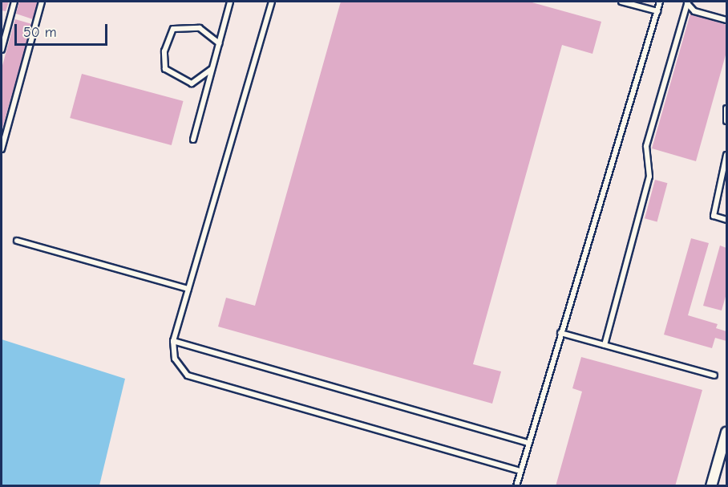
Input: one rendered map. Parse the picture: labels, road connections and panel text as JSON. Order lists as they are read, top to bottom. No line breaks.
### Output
{"scale_bar":"50 m"}
